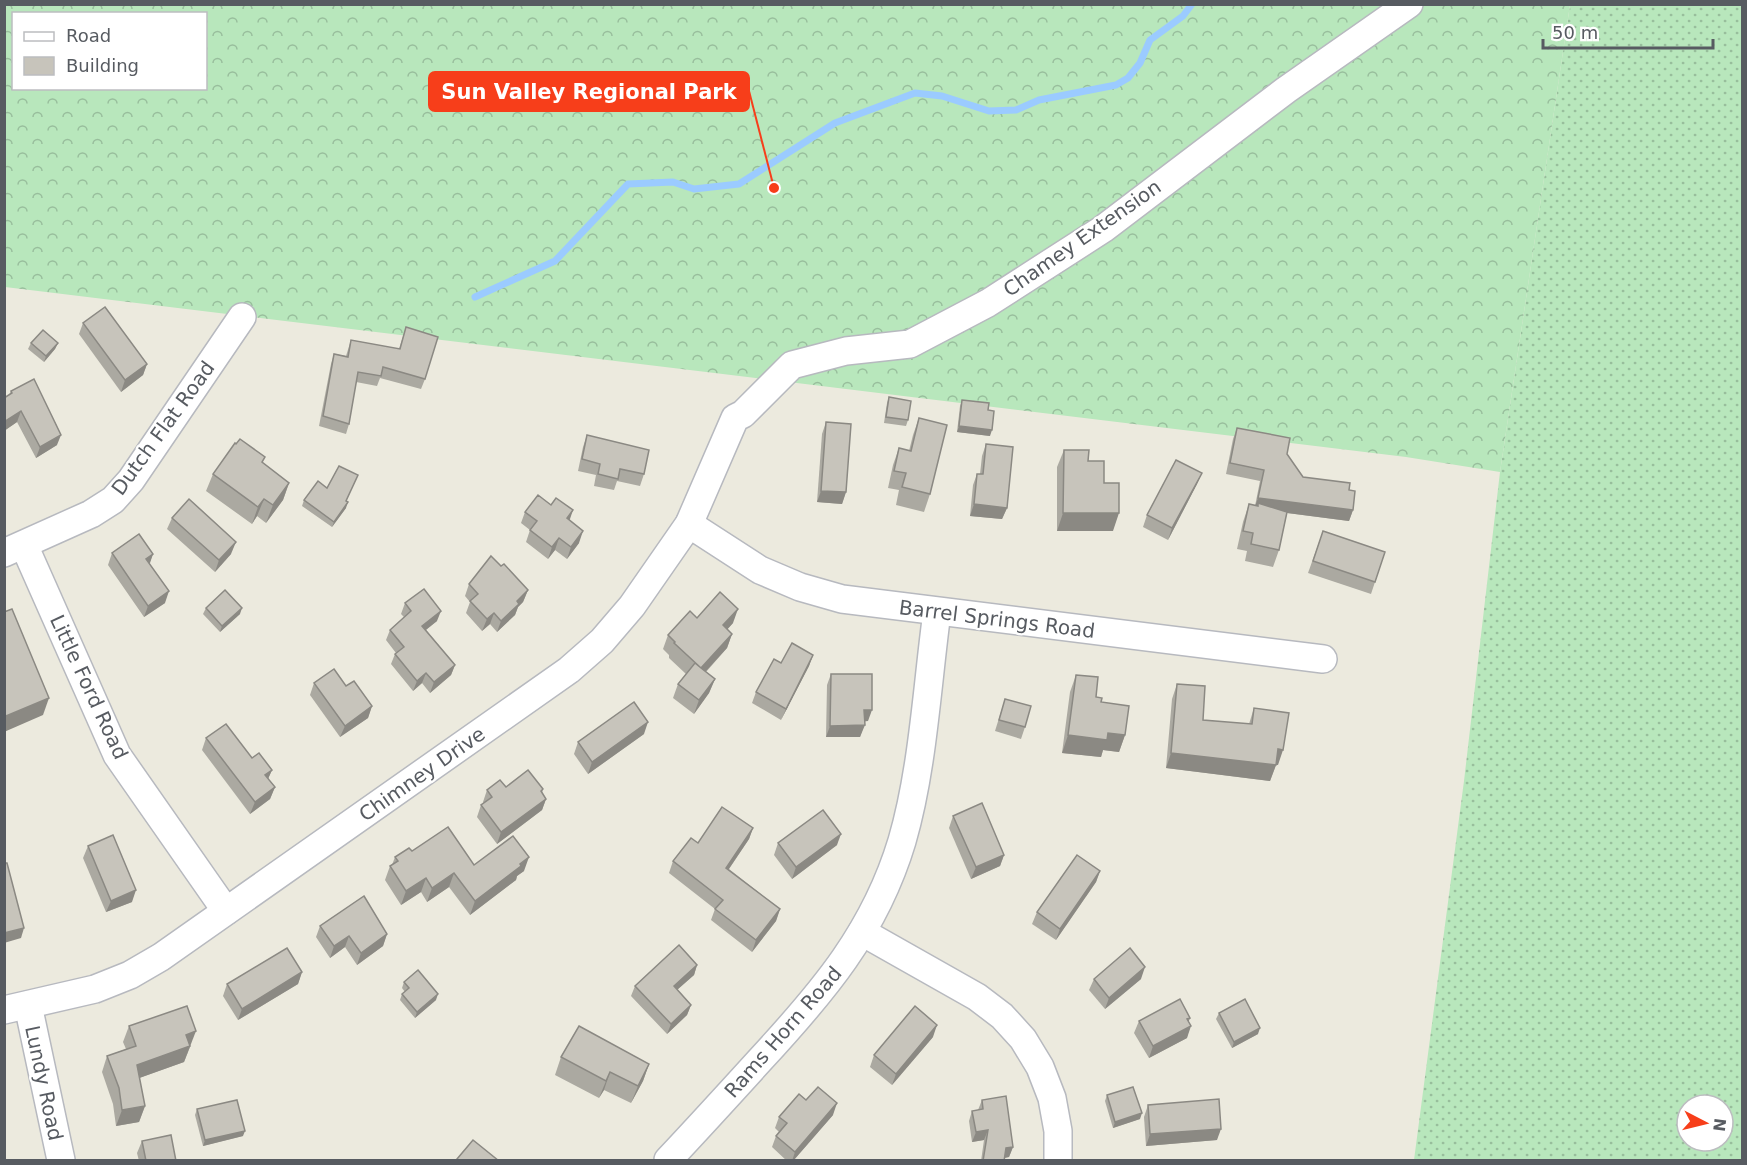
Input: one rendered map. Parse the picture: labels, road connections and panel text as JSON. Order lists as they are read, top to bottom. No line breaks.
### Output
{"streets":{"street":["Chamey Extension","Dutch Flat Road","Barrel Springs Road","Little Ford Road","Chimney Drive","Rams Horn Road","Lundy Road"]},"crossings":[["Chamey Extension","Chimney Drive"],["Dutch Flat Road","Little Ford Road"],["Barrel Springs Road","Chimney Drive"],["Barrel Springs Road","Rams Horn Road"],["Little Ford Road","Chimney Drive"],["Chimney Drive","Lundy Road"]],"places":["Sun Valley Regional Park"],"legend":["Road","Building"],"scale_bar":"50 m","north":"right"}
